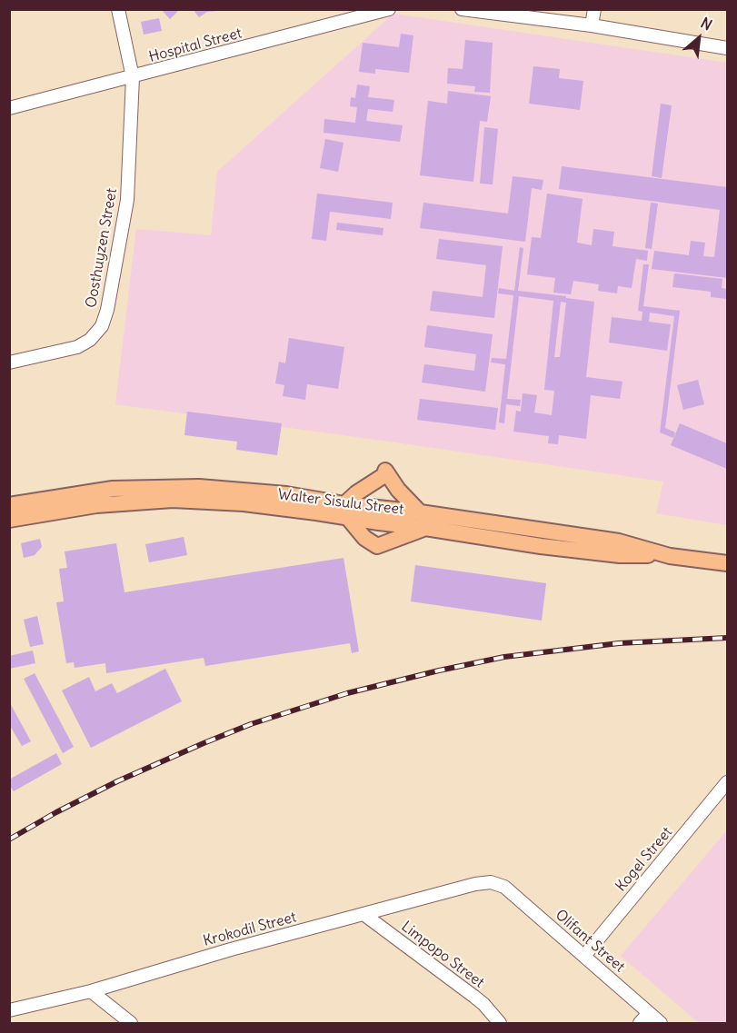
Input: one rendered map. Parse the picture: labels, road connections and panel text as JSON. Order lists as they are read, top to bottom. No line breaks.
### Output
{"streets":{"main road":["Walter Sisulu Street"],"street":["Hospital Street","Oosthuyzen Street","Kogel Street","Krokodil Street","Olifant Street","Limpopo Street"]},"crossings":[["Hospital Street","Oosthuyzen Street"],["Kogel Street","Olifant Street"],["Krokodil Street","Olifant Street"],["Krokodil Street","Limpopo Street"]],"north":"top right"}
